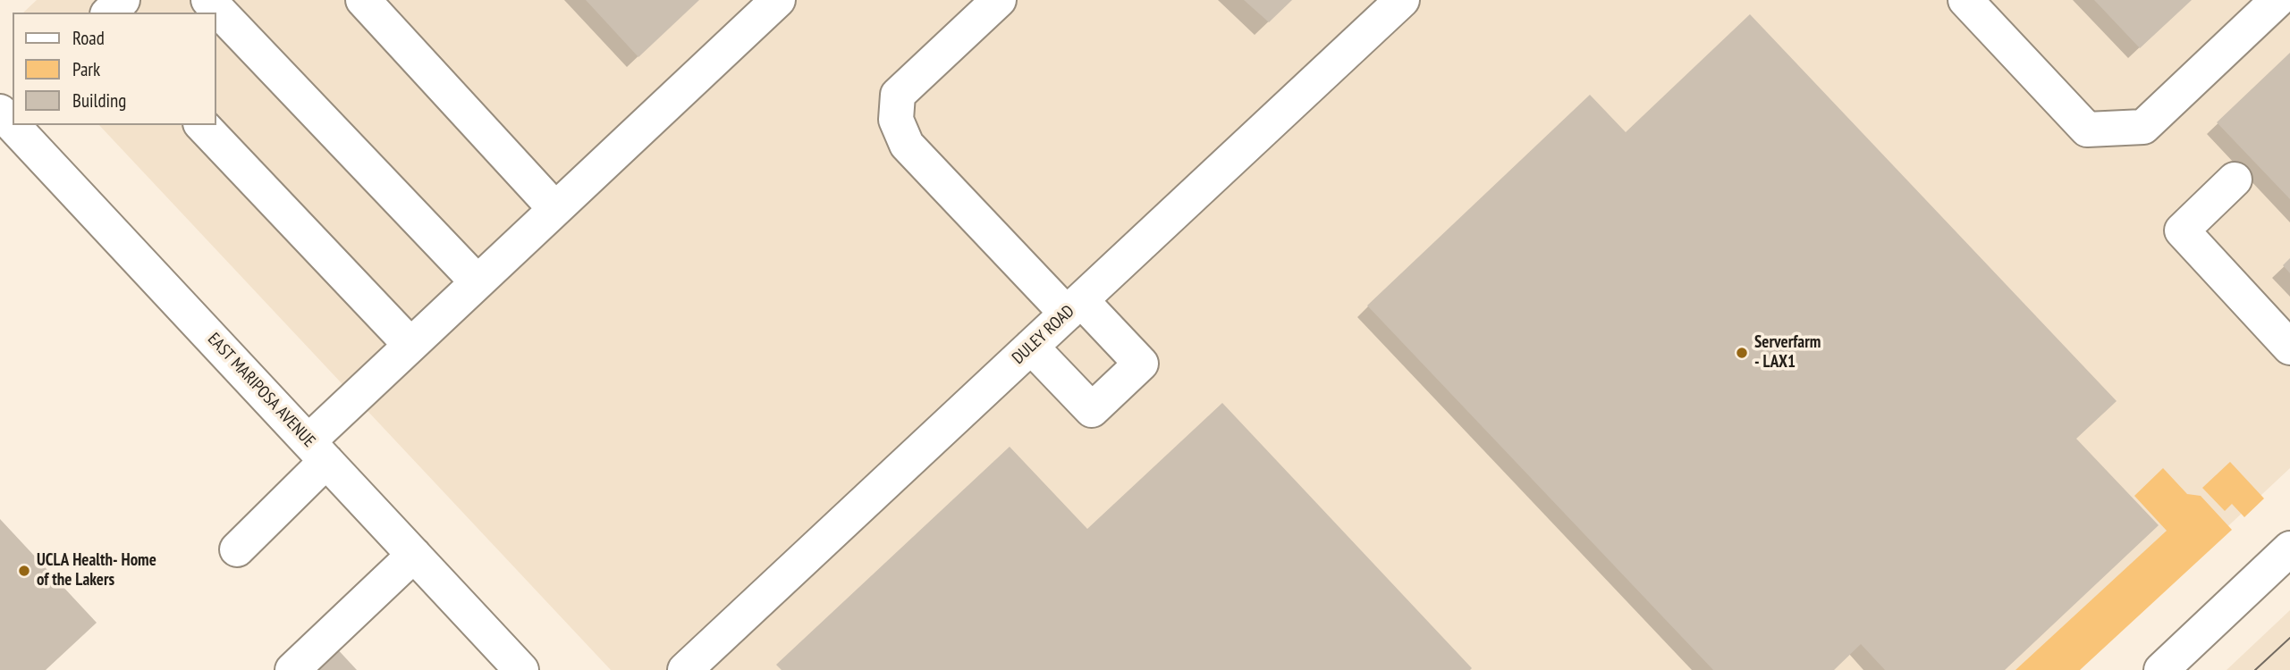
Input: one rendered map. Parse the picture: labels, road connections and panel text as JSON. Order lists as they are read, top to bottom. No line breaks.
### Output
{"streets":{"street":["DULEY ROAD","EAST MARIPOSA AVENUE"]},"places":["Serverfarm - LAX1","UCLA Health- Home of the Lakers"],"legend":["Road","Park","Building"]}
